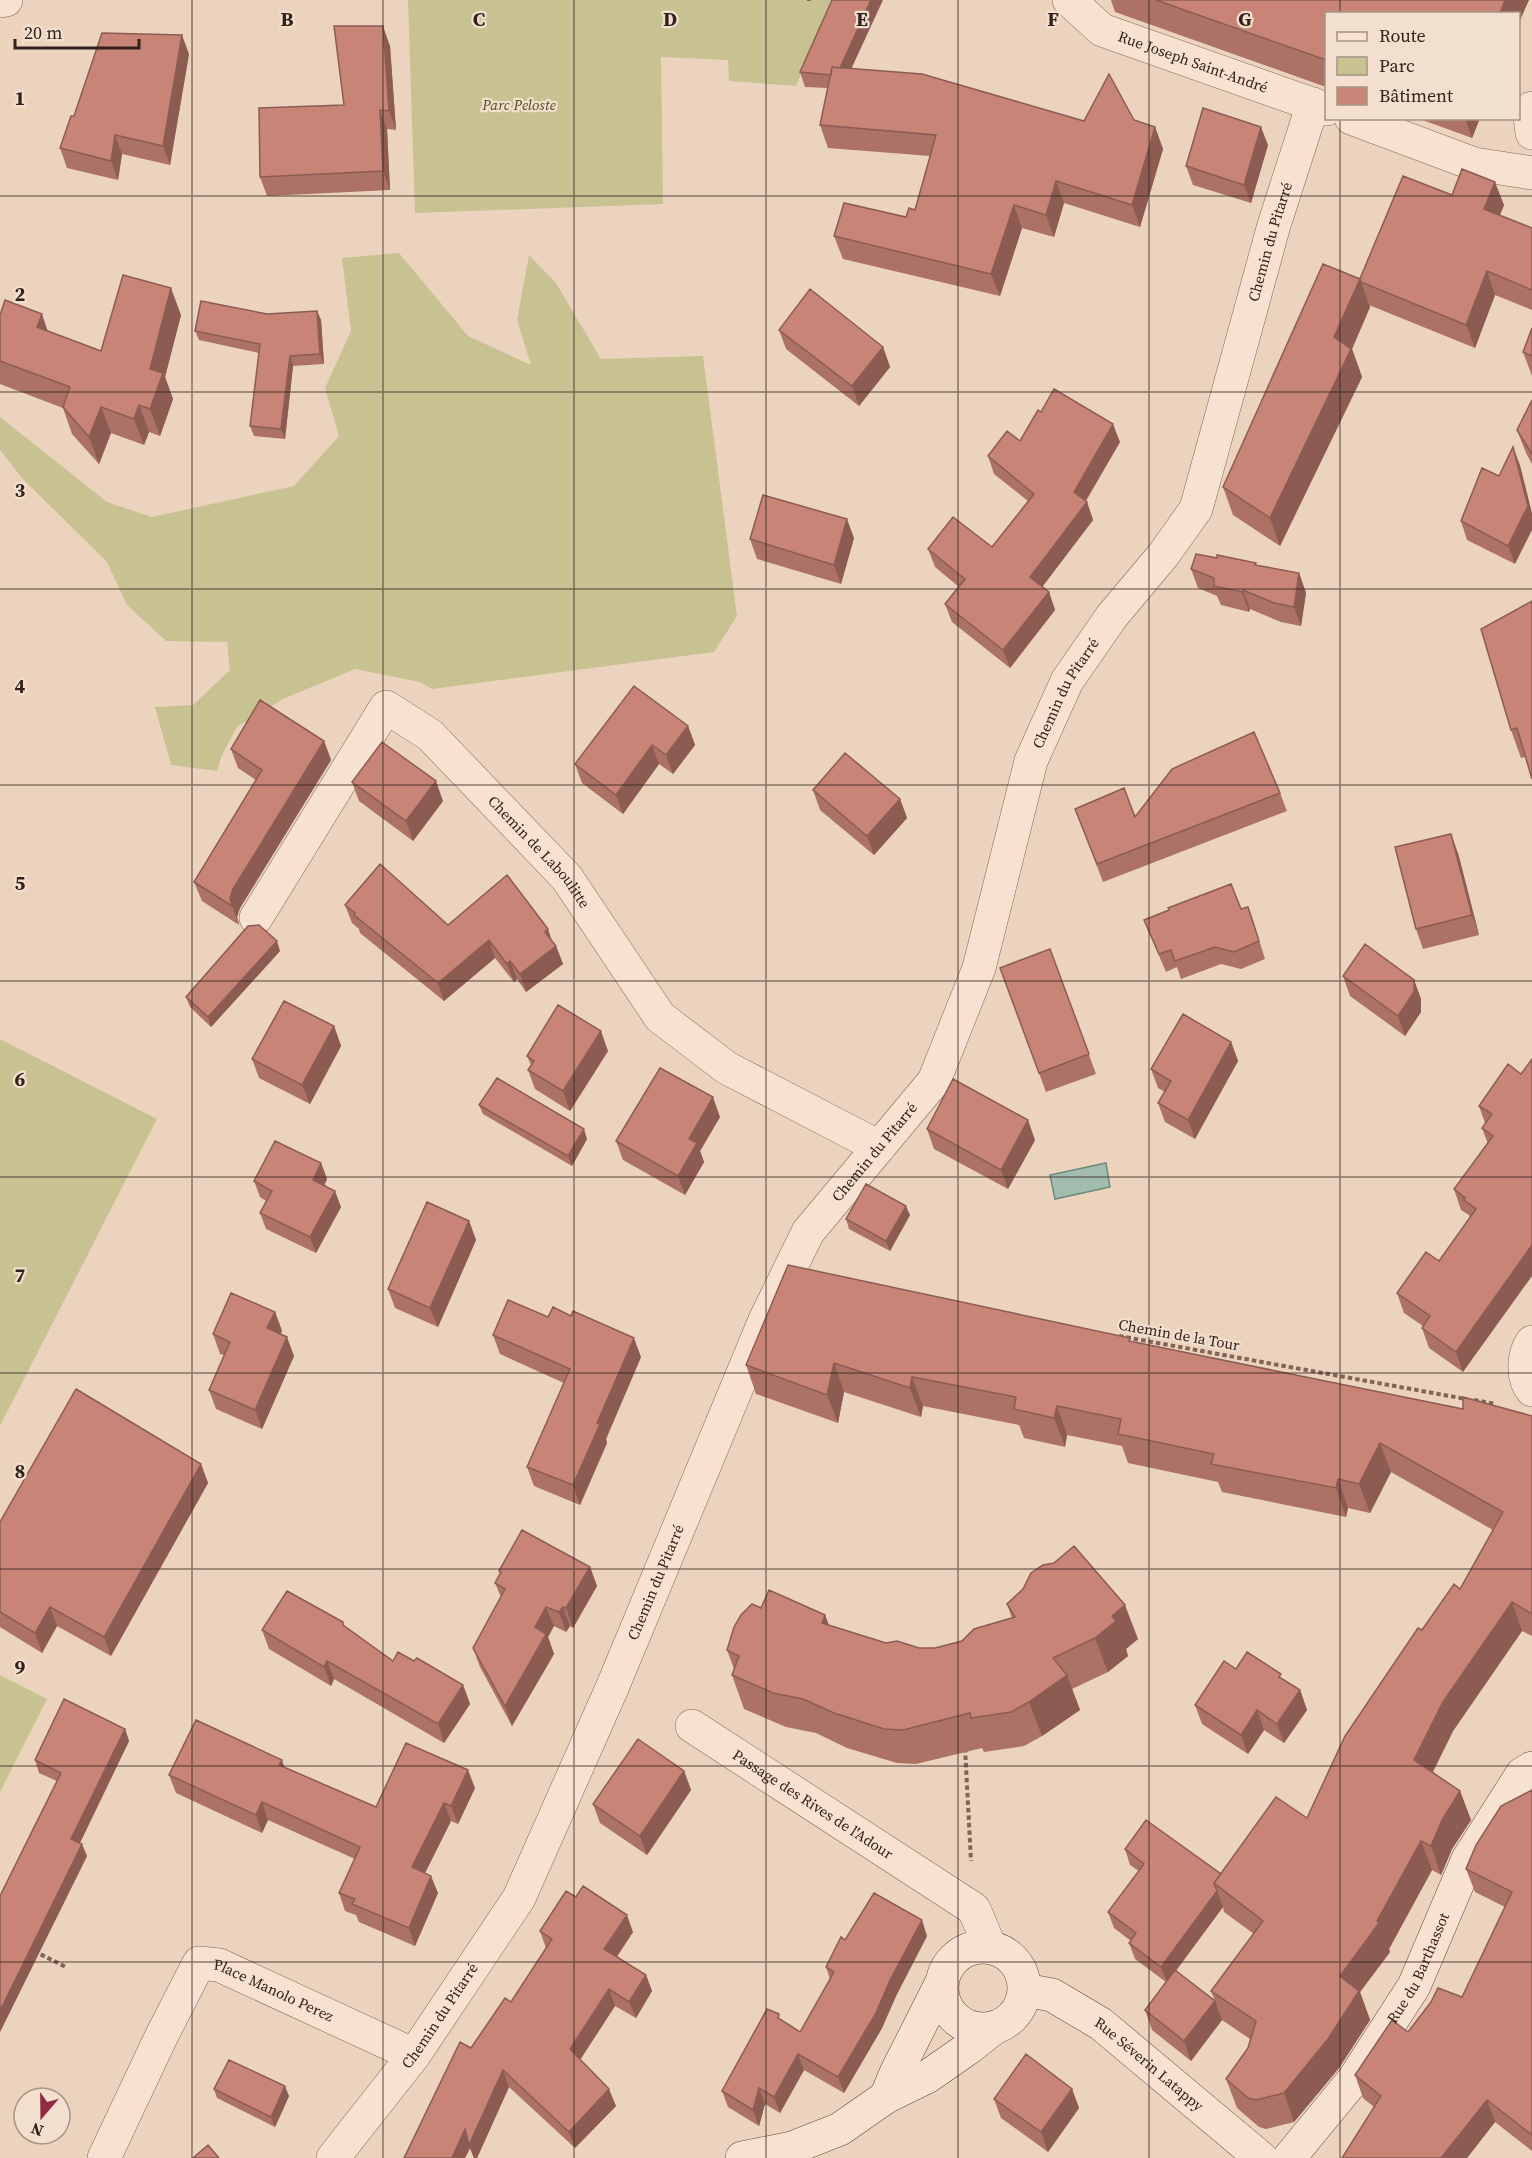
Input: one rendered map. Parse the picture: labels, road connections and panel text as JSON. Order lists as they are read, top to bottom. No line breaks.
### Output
{"streets":{"street":["Rue Joseph Saint-André","Chemin du Pitarré","Chemin de Laboulitte","Passage des Rives de l'Adour","Rue du Barthassot","Place Manolo Perez","Rue Séverin Latappy"],"path":["Chemin de la Tour"]},"crossings":[["Rue Joseph Saint-André","Chemin du Pitarré"],["Chemin du Pitarré","Chemin de Laboulitte"],["Chemin du Pitarré","Place Manolo Perez"]],"parks":["Parc Peloste"],"legend":["Route","Parc","Bâtiment"],"scale_bar":"20 m","north":"bottom","grid":{"columns":["B","C","D","E","F","G"],"rows":["1","2","3","4","5","6","7","8","9"]}}
